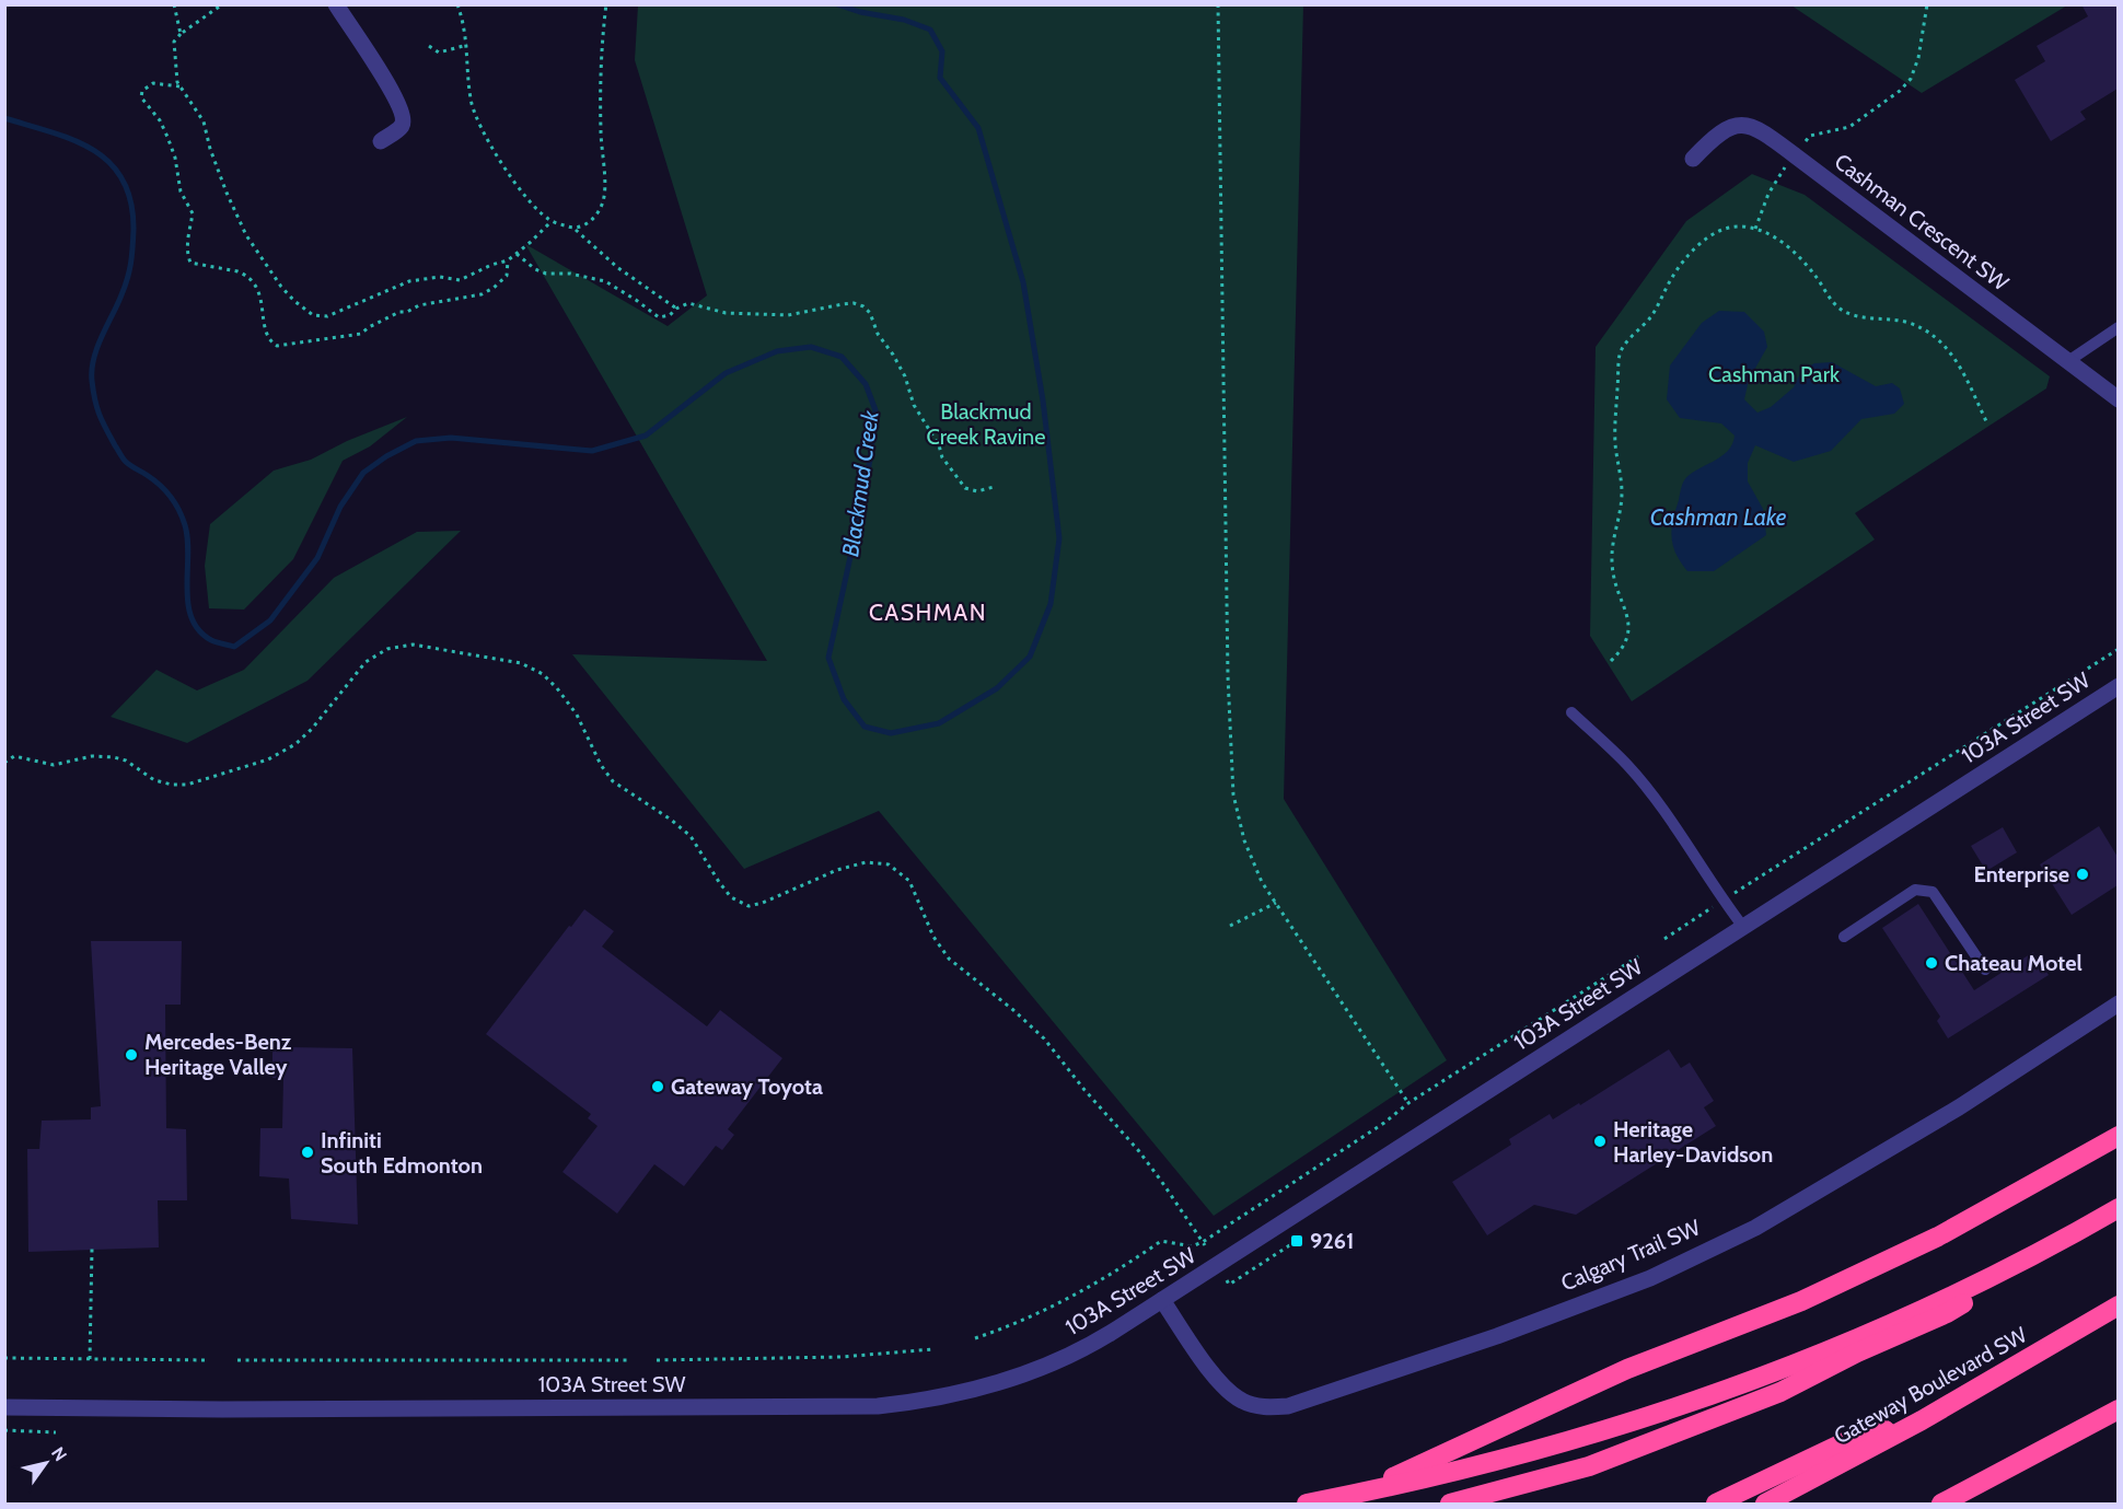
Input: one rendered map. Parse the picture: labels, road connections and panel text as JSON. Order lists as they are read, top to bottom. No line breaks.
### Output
{"streets":{"highway":["Gateway Boulevard SW"],"street":["Cashman Crescent SW","103A Street SW","Calgary Trail SW"]},"crossings":[["103A Street SW","Calgary Trail SW"]],"districts":["CASHMAN"],"water":["Blackmud Creek","Cashman Lake"],"parks":["Cashman Park","Blackmud Creek Ravine"],"places":{"other":["Enterprise","Chateau Motel","Mercedes-Benz Heritage Valley","Gateway Toyota","Heritage Harley-Davidson","Infiniti South Edmonton"],"transit":["9261"]},"north":"top right"}
